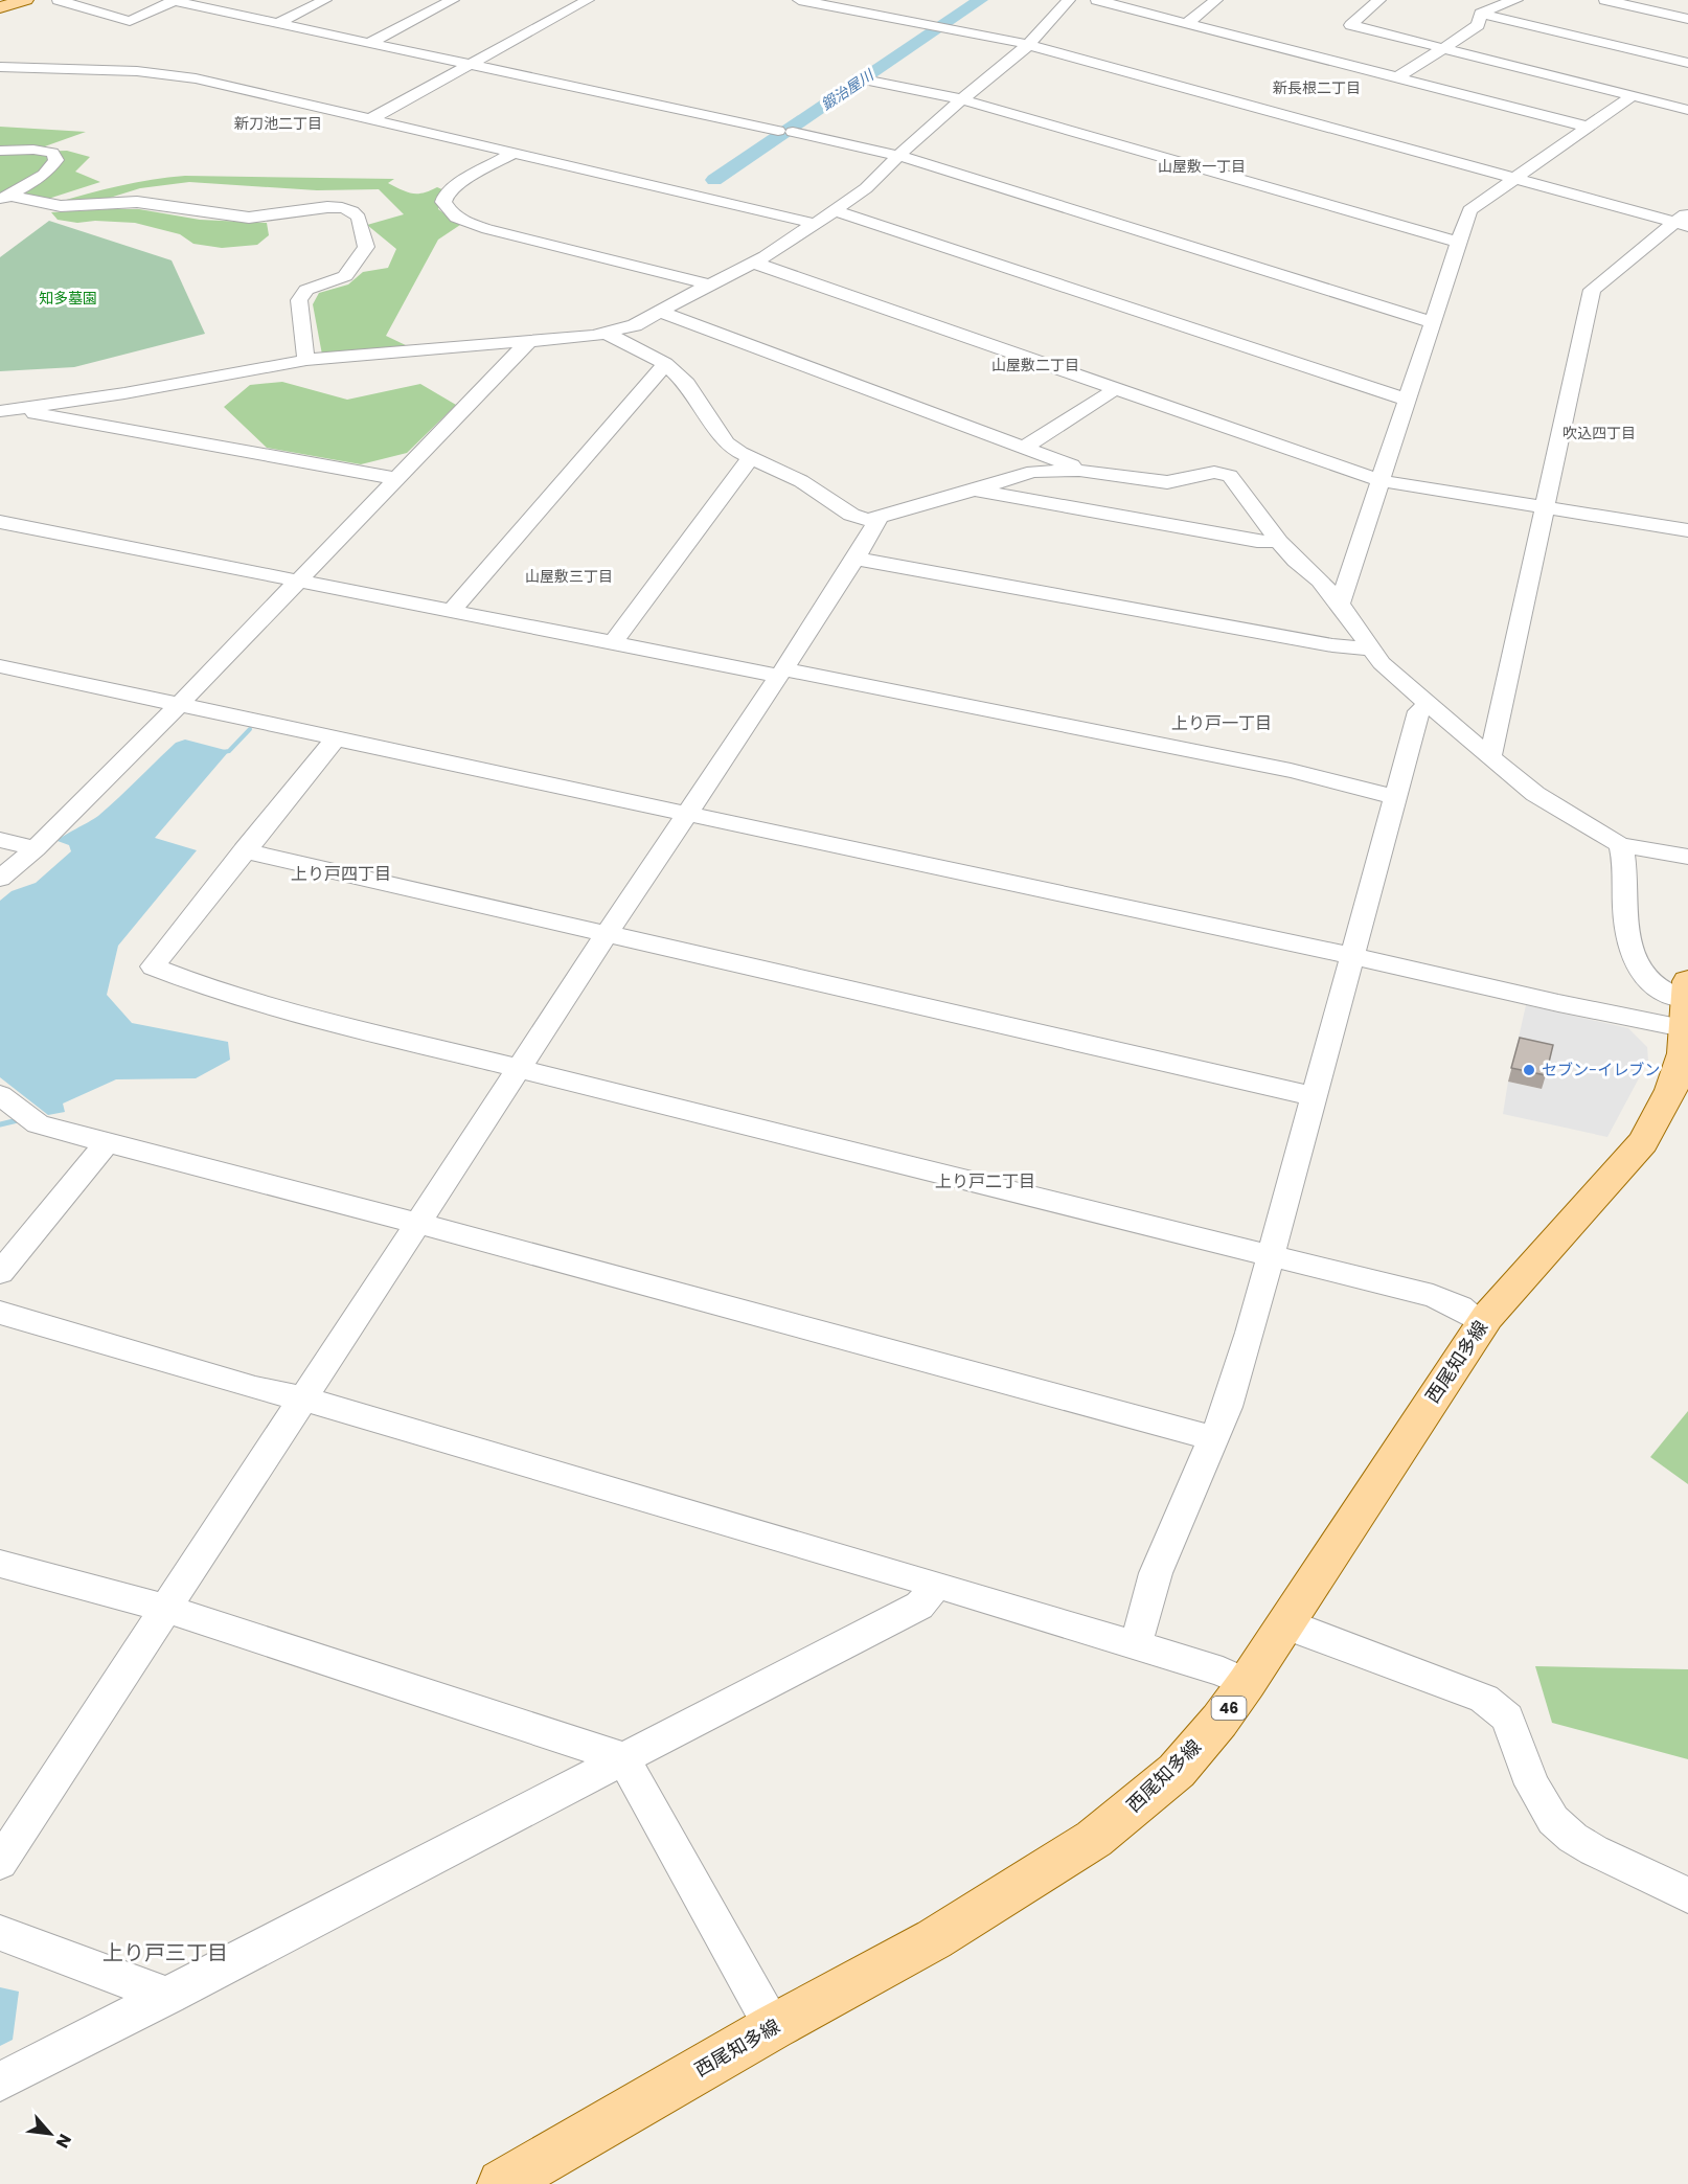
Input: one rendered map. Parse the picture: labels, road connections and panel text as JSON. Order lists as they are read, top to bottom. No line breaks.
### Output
{"streets":{"main road":["西尾知多線","46"]},"districts":["新長根二丁目","新刀池二丁目","山屋敷一丁目","山屋敷二丁目","吹込四丁目","山屋敷三丁目","上り戸一丁目","上り戸四丁目","上り戸二丁目","上り戸三丁目"],"water":["鍛治屋川"],"parks":["知多墓園"],"places":["セブン-イレブン"],"north":"bottom right"}
